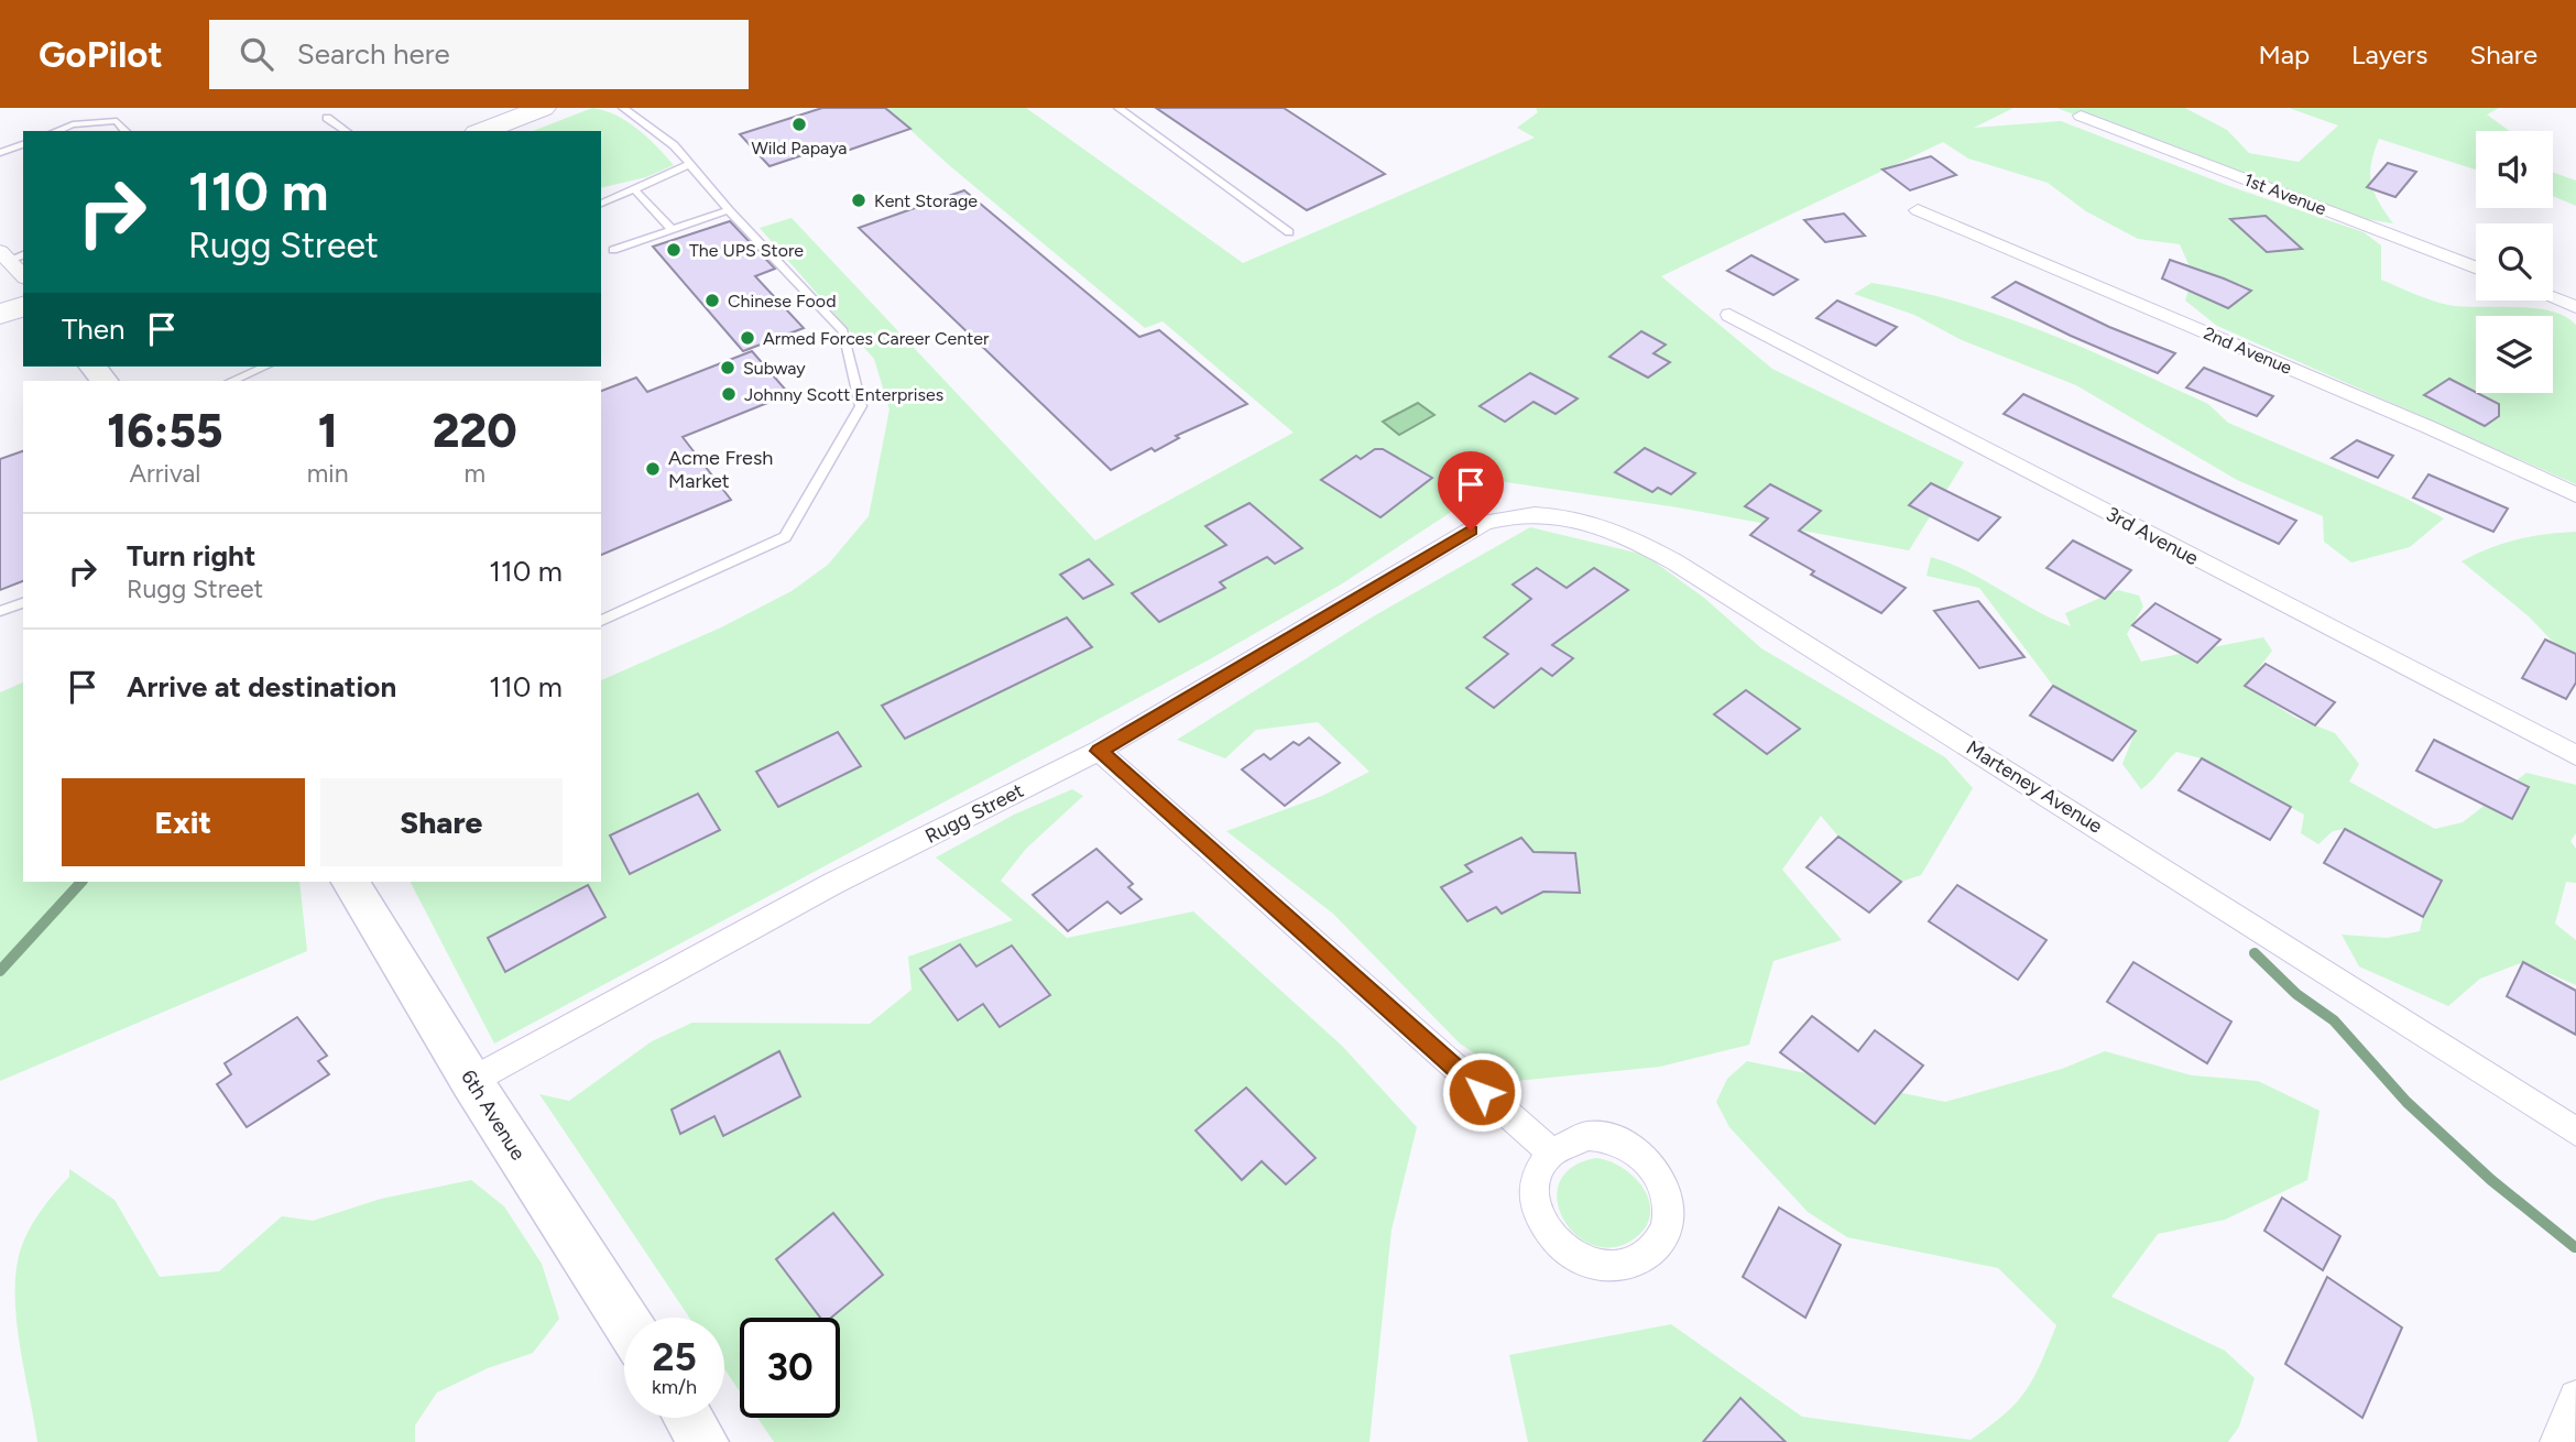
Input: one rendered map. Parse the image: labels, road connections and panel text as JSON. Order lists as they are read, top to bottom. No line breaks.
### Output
{"streets":{"street":["1st Avenue","2nd Avenue","3rd Avenue","Marteney Avenue","Rugg Street","6th Avenue"]},"crossings":[["Marteney Avenue","Rugg Street"],["Rugg Street","6th Avenue"]],"places":["Wild Papaya","Kent Storage","The UPS Store","Chinese Food","Armed Forces Career Center","Subway","Johnny Scott Enterprises","Acme Fresh Market"],"page":{"header":"GoPilot","search":"Search here","nav":["Map","Layers","Share"],"turn":["110 m","Rugg Street"],"then":"Then","eta":["16:55","Arrival","1","min","220","m"],"list":[{"name":"Turn right","note":"Rugg Street","value":"110 m"},{"name":"Arrive at destination","value":"110 m"}],"buttons":["Exit","Share"],"speed":"25 km/h","limit":"30"}}
